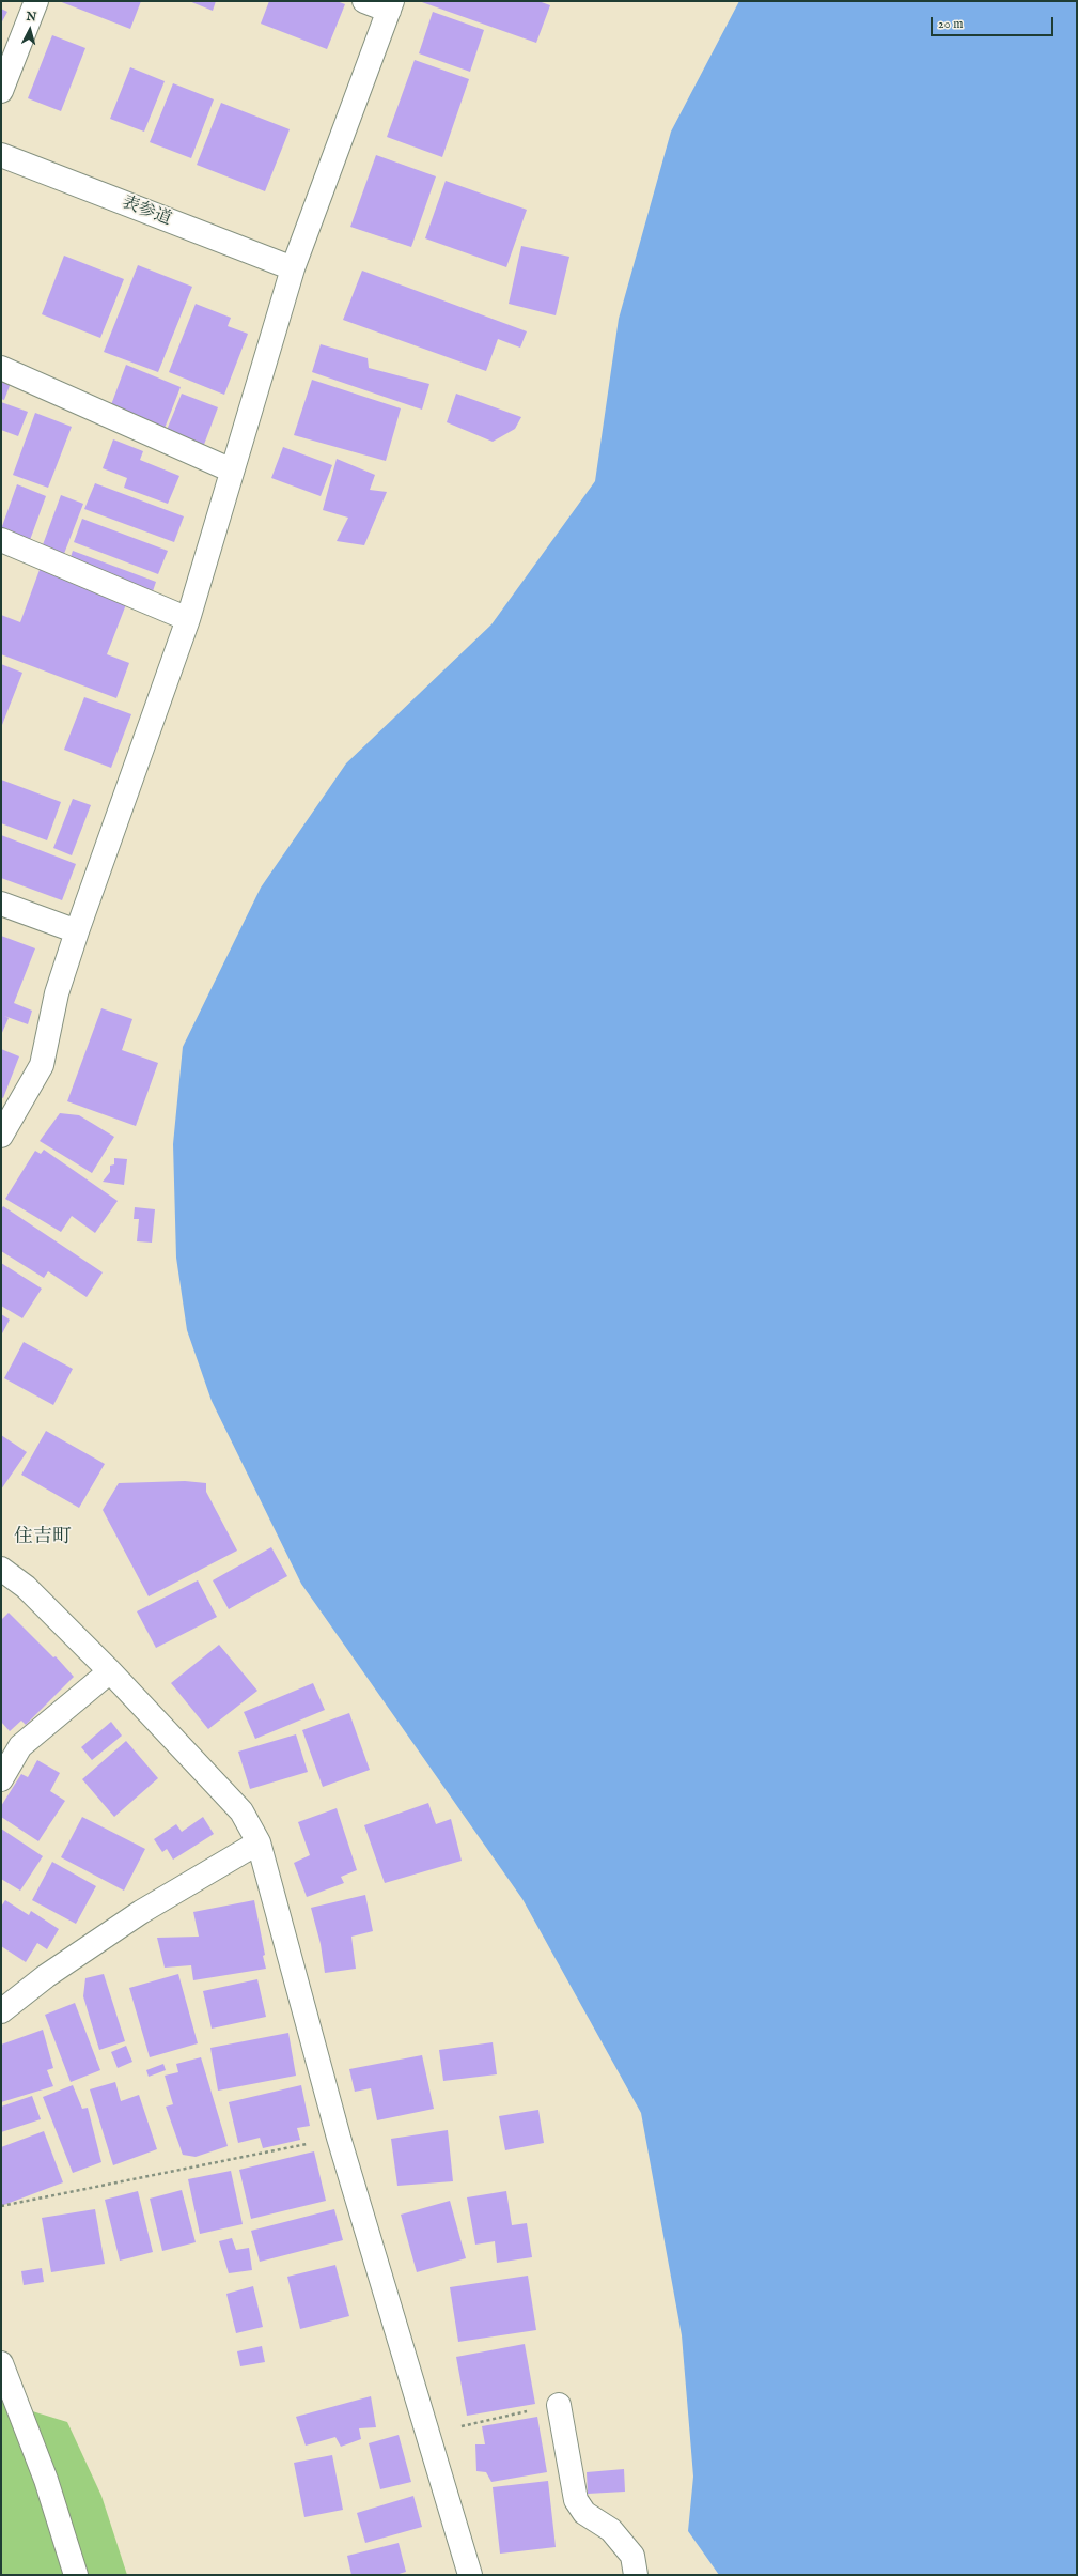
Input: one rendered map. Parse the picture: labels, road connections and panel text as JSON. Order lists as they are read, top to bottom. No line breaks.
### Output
{"streets":{"street":["表参道"]},"districts":["住吉町"],"scale_bar":"20 m","north":"top"}
